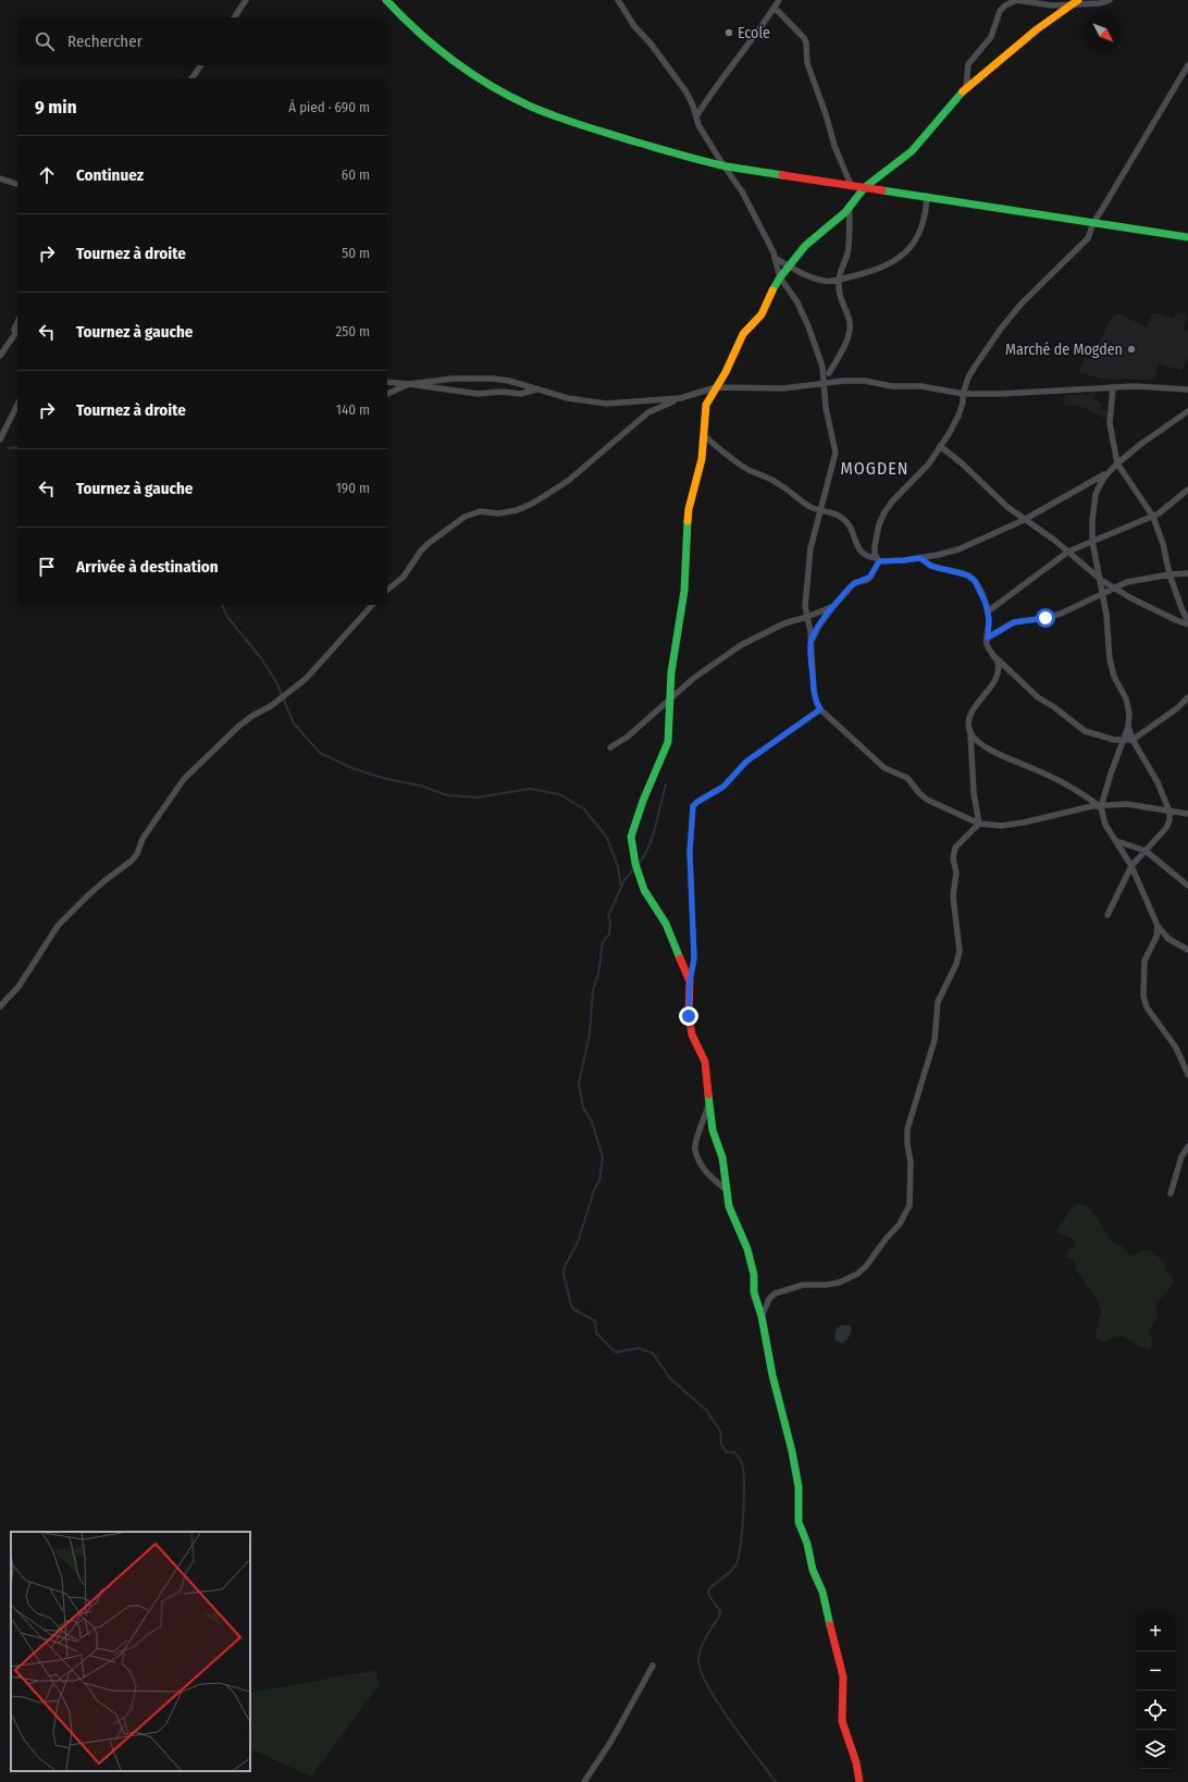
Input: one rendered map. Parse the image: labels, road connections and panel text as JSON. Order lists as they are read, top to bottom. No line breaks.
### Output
{"districts":["MOGDEN"],"places":["Ecole","Marché de Mogden"],"north":"bottom right","page":{"search":"Rechercher","heading":["9 min","À pied · 690 m"],"list":[["Continuez","60 m"],["Tournez à droite","50 m"],["Tournez à gauche","250 m"],["Tournez à droite","140 m"],["Tournez à gauche","190 m"],"Arrivée à destination"],"map_buttons":["+","−"]}}
